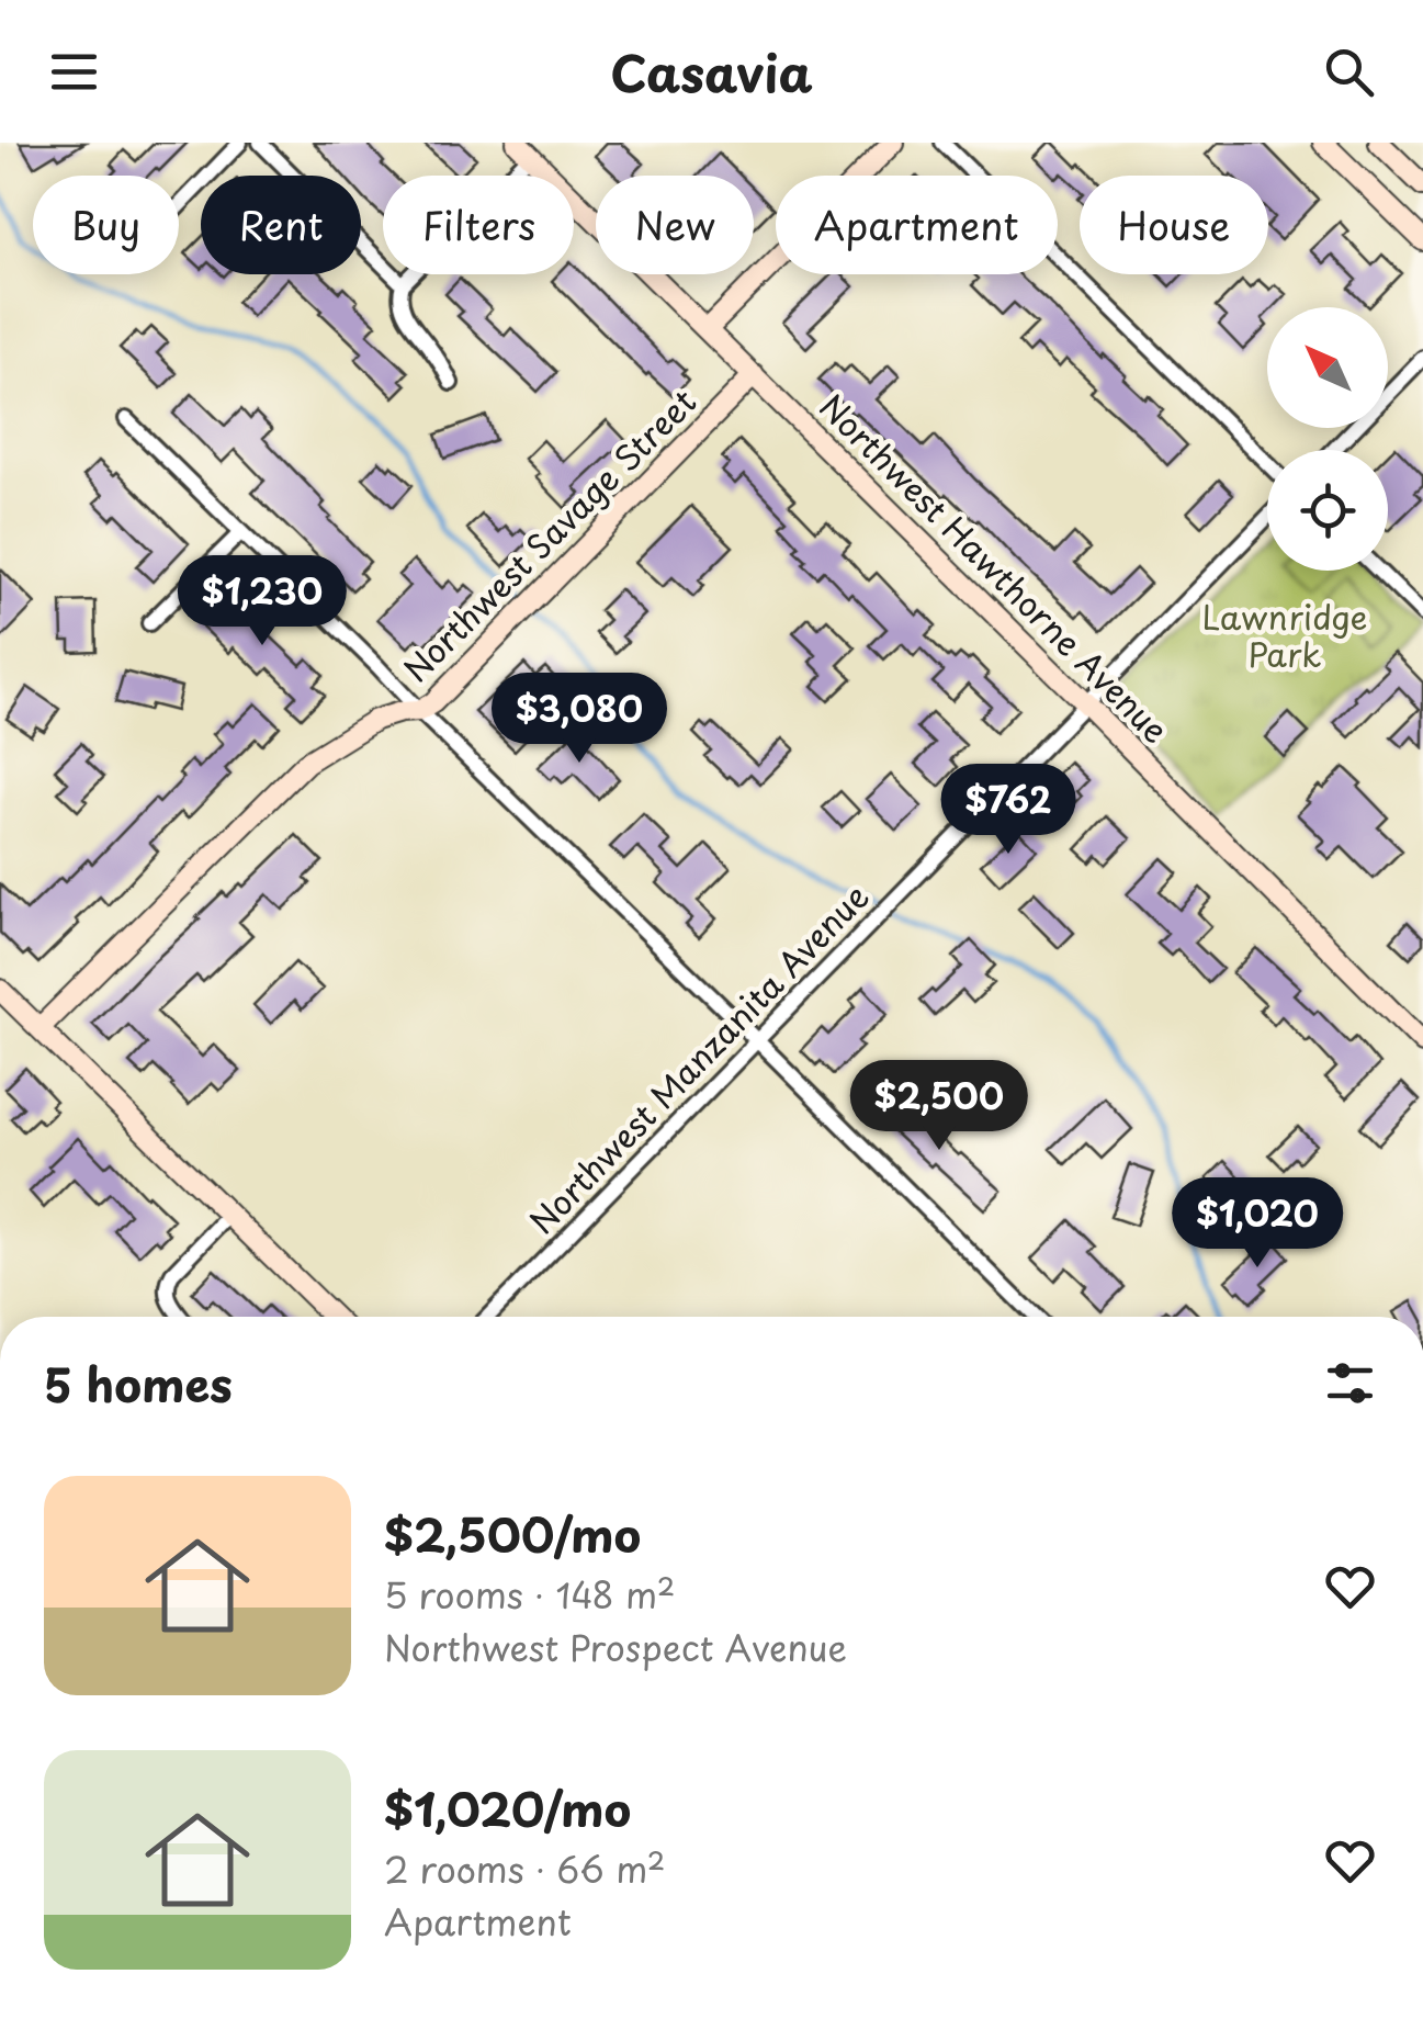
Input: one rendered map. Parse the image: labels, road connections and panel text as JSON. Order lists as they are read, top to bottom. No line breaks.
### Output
{"streets":{"street":["Northwest Savage Street","Northwest Hawthorne Avenue","Northwest Manzanita Avenue"]},"crossings":[["Northwest Savage Street","Northwest Hawthorne Avenue"],["Northwest Hawthorne Avenue","Northwest Manzanita Avenue"]],"parks":["Lawnridge Park"],"north":"top left","page":{"header":"Casavia","chip":["Buy","Rent","Filters","New","Apartment","House"],"price":["$1,230","$3,080","$762","$2,500","$1,020"],"heading":"5 homes","list":[{"name":"$2,500/mo","note":"5 rooms · 148 m² · Northwest Prospect Avenue"},{"name":"$1,020/mo","note":"2 rooms · 66 m² · Apartment"}]}}
